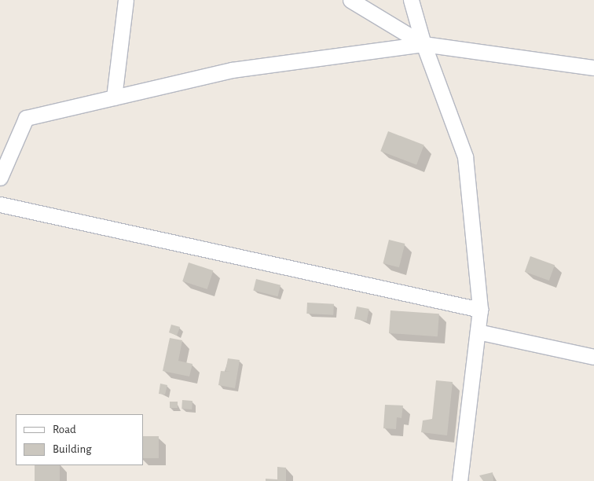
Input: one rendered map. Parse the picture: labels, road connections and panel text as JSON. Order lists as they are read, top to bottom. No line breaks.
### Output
{"legend":["Road","Building"]}
